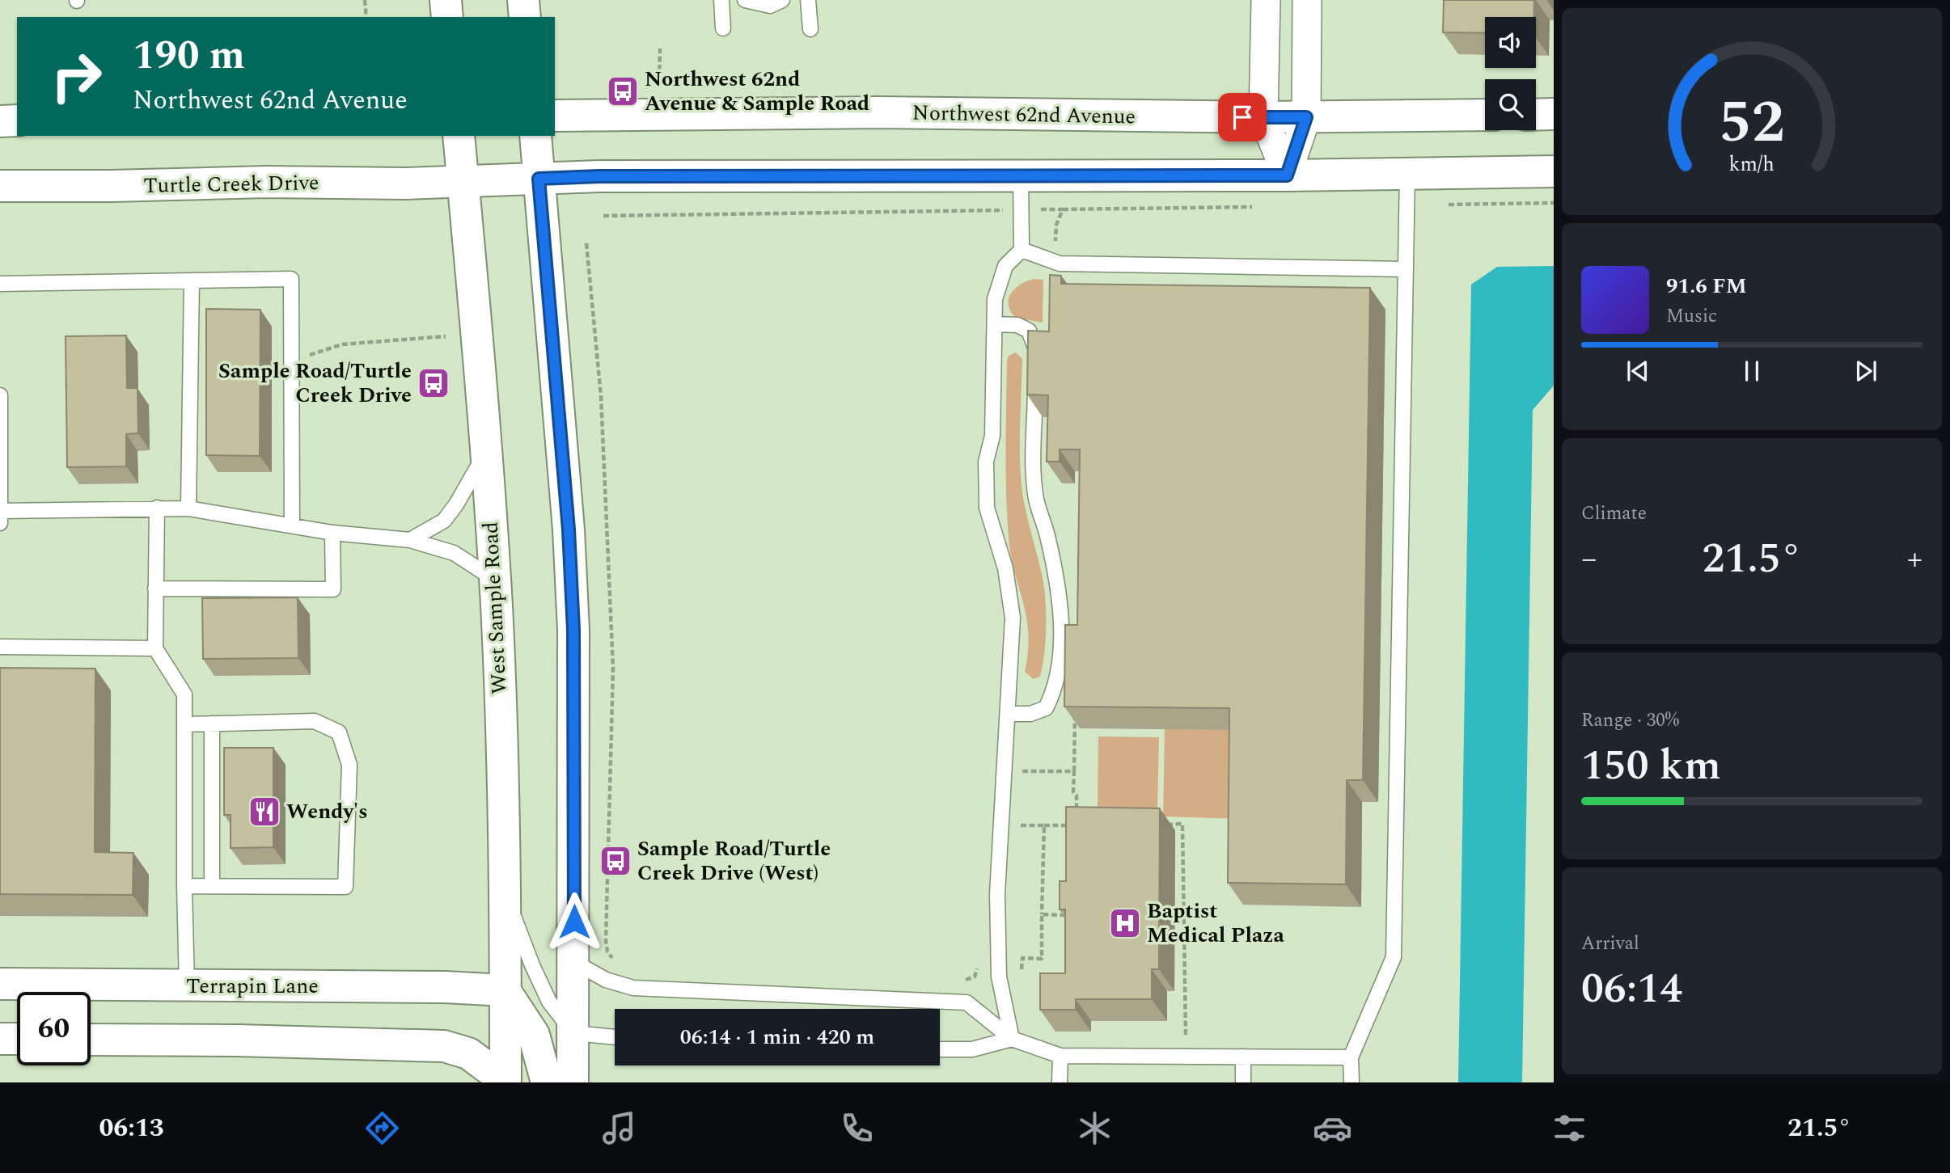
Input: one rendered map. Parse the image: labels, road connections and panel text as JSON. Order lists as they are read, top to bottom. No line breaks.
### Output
{"streets":{"street":["Northwest 62nd Avenue","Turtle Creek Drive","West Sample Road","Terrapin Lane"]},"crossings":[["Turtle Creek Drive","West Sample Road"],["West Sample Road","Terrapin Lane"]],"places":{"bus stop":["Northwest 62nd Avenue & Sample Road","Sample Road/Turtle Creek Drive","Sample Road/Turtle Creek Drive (West)"],"restaurant":["Wendy's"],"hospital":["Baptist Medical Plaza"]},"page":{"turn":["190 m","Northwest 62nd Avenue"],"song":["91.6 FM","Music"],"tile":["Climate",["Range · 30%","150 km"],["Arrival","06:14"]],"heat":["−","21.5°","+"],"limit":"60","trip":"06:14 · 1 min · 420 m","tabs":["06:13","21.5°"],"gauge":["52","km/h"]}}
